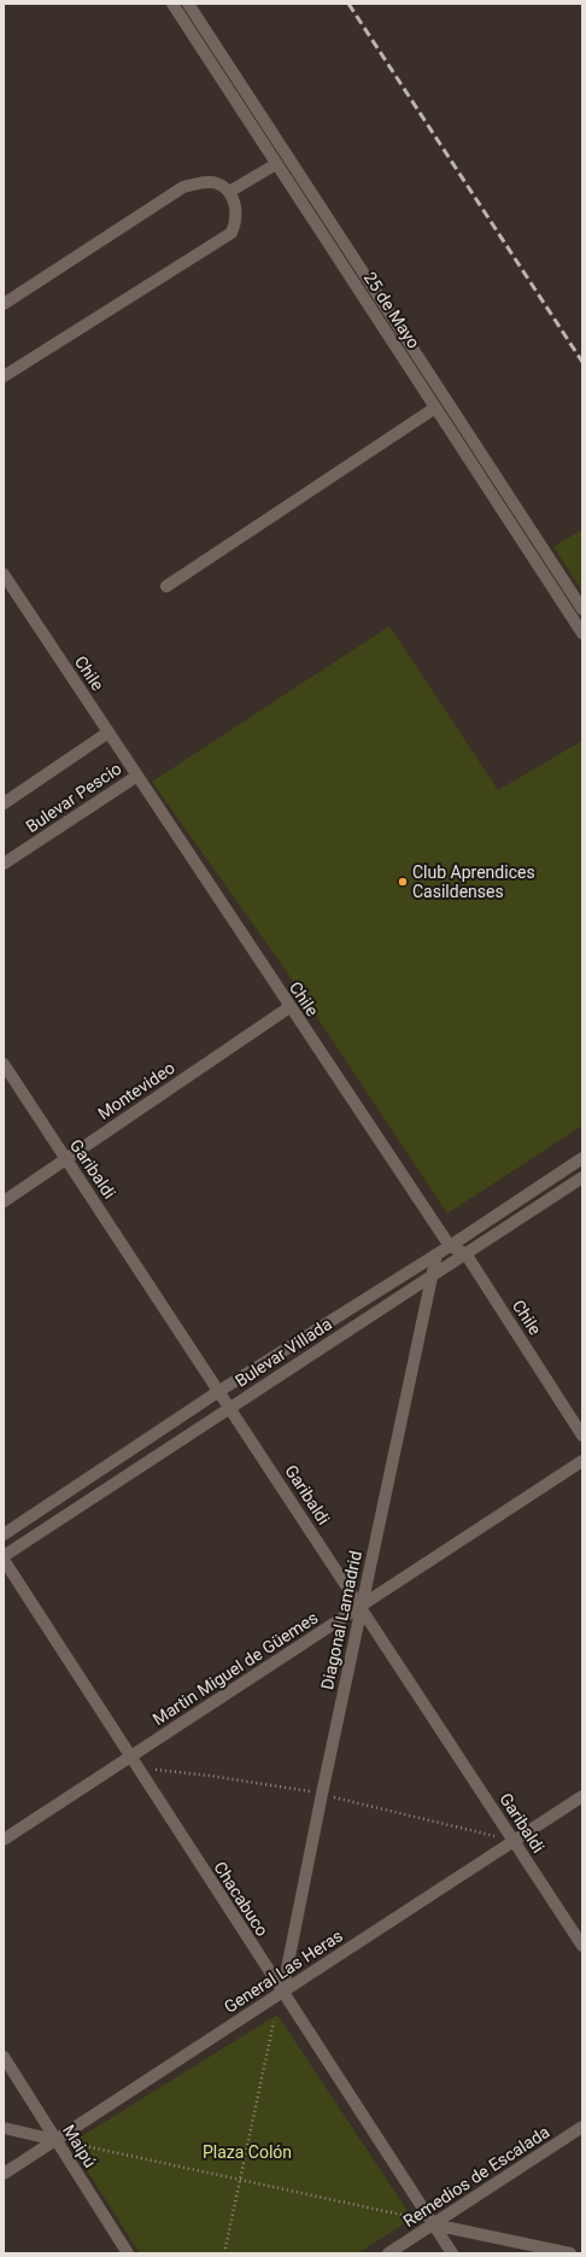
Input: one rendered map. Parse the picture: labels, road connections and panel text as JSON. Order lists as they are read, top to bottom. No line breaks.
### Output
{"streets":{"street":["25 de Mayo","Chile","Bulevar Pescio","Montevideo","Garibaldi","Bulevar Villada","Diagonal Lamadrid","Martin Miguel de Güemes","Chacabuco","General Las Heras","Maipú","Remedios de Escalada"]},"crossings":[["Chile","Bulevar Pescio"],["Chile","Montevideo"],["Chile","Bulevar Villada"],["Montevideo","Garibaldi"],["Garibaldi","Bulevar Villada"],["Garibaldi","Diagonal Lamadrid"],["Garibaldi","Martin Miguel de Güemes"],["Garibaldi","General Las Heras"],["Bulevar Villada","Diagonal Lamadrid"],["Diagonal Lamadrid","Martin Miguel de Güemes"],["Diagonal Lamadrid","Chacabuco"],["Diagonal Lamadrid","General Las Heras"],["Martin Miguel de Güemes","Chacabuco"],["Chacabuco","General Las Heras"],["Chacabuco","Remedios de Escalada"],["General Las Heras","Maipú"]],"parks":["Plaza Colón"],"places":["Club Aprendices Casildenses"]}
